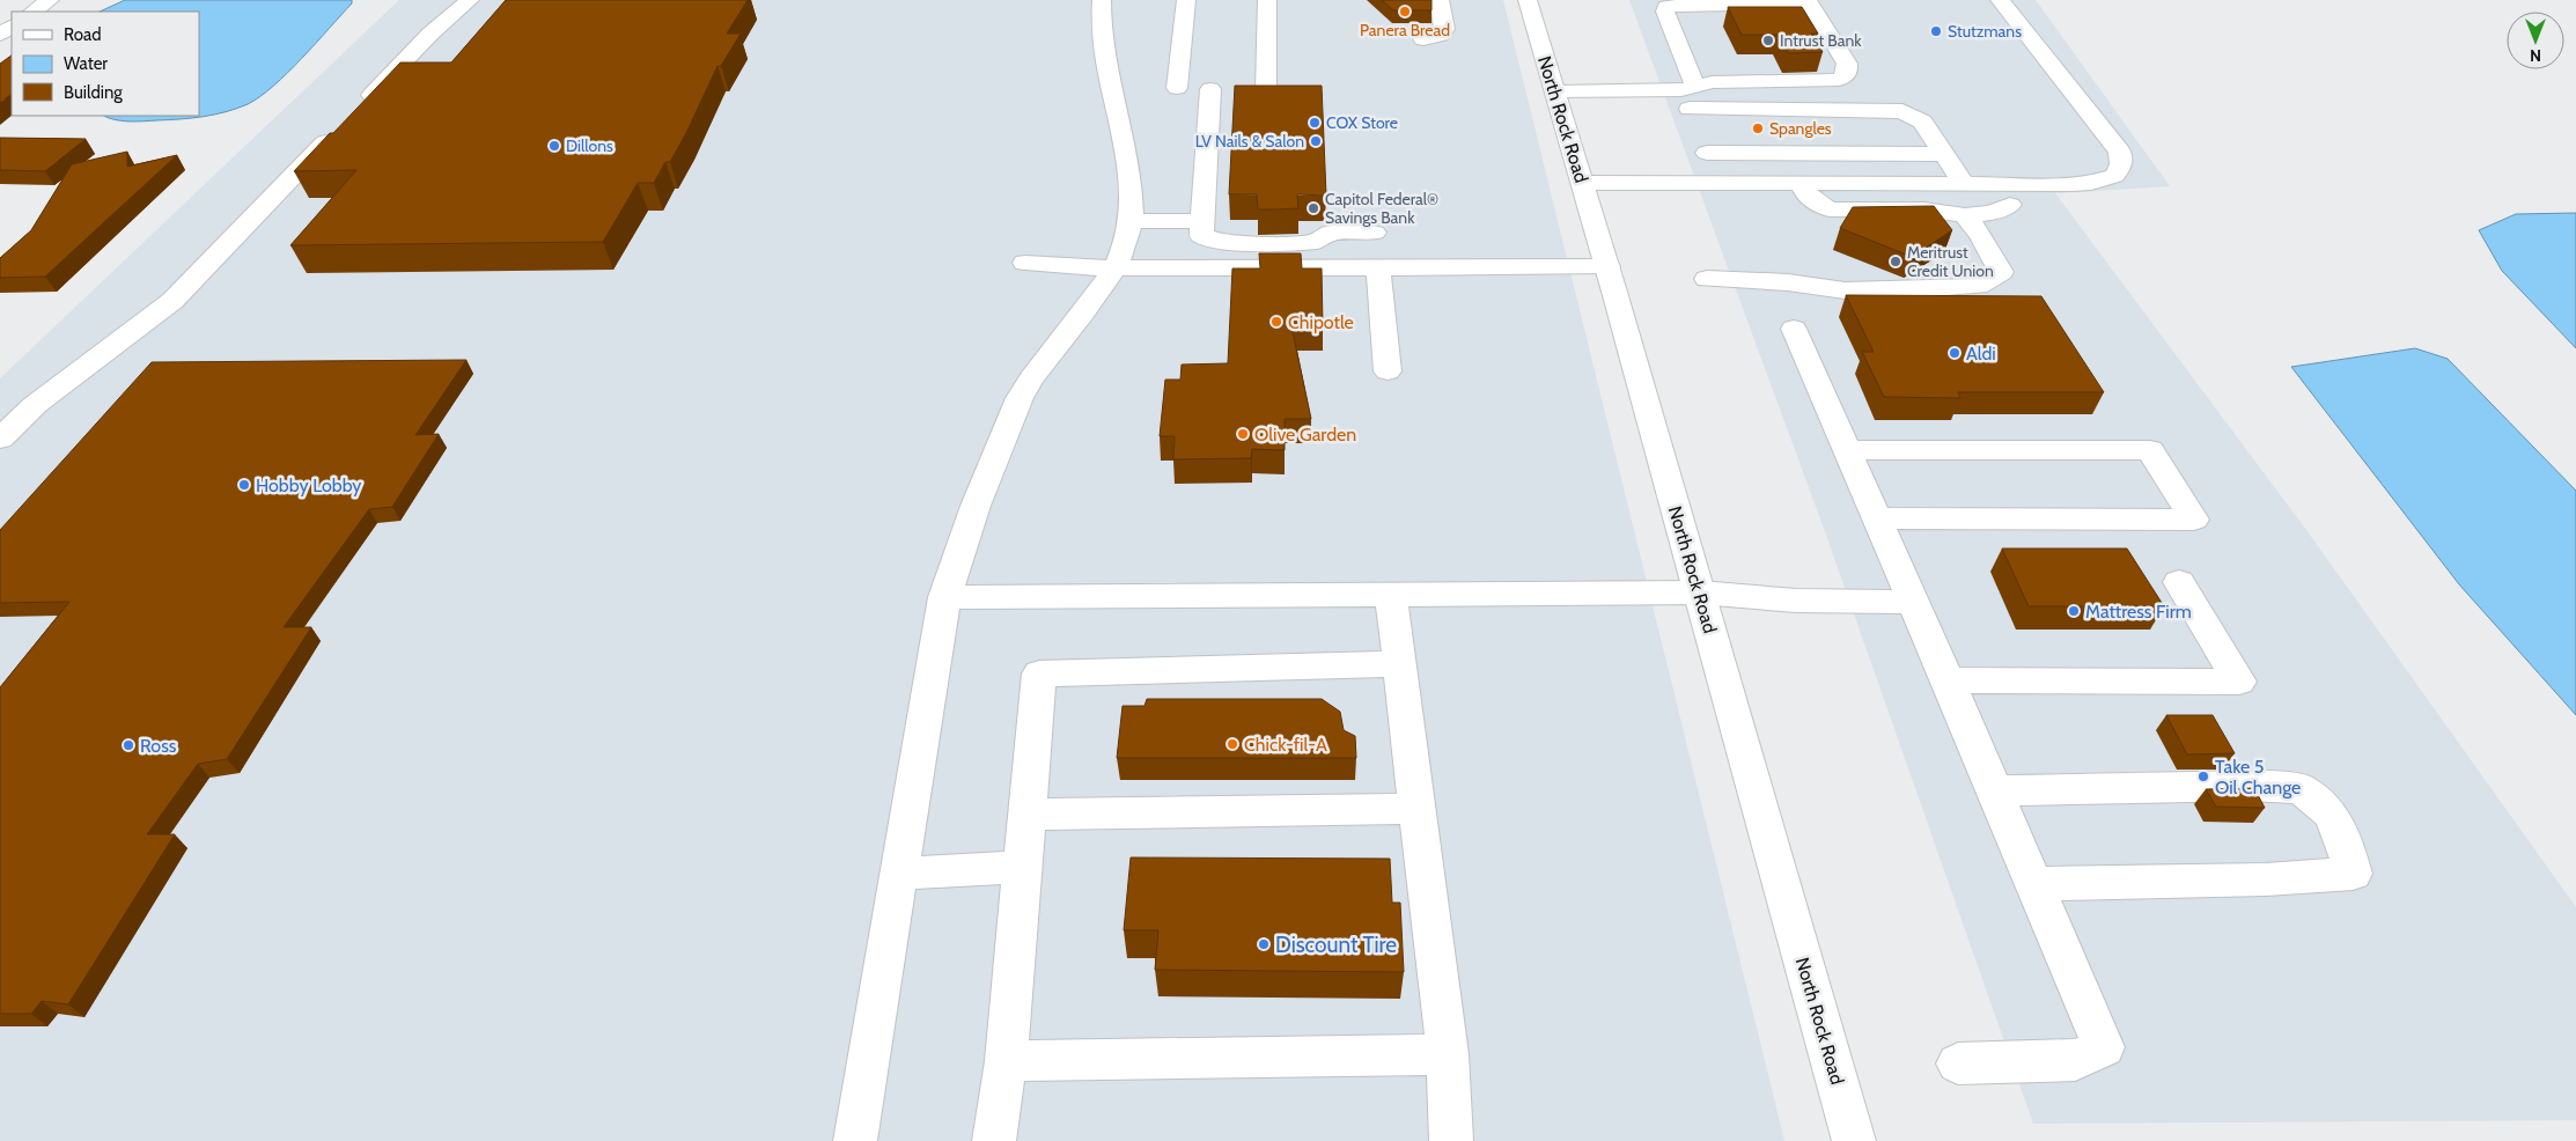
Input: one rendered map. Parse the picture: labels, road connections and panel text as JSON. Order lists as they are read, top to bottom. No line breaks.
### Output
{"streets":{"main road":["North Rock Road"]},"places":["Panera Bread","Stutzmans","Intrust Bank","COX Store","Spangles","LV Nails & Salon","Dillons","Capitol Federal® Savings Bank","Meritrust Credit Union","Chipotle","Aldi","Olive Garden","Hobby Lobby","Mattress Firm","Chick-fil-A","Ross","Take 5 Oil Change","Discount Tire"],"legend":["Road","Water","Building"],"north":"bottom"}
